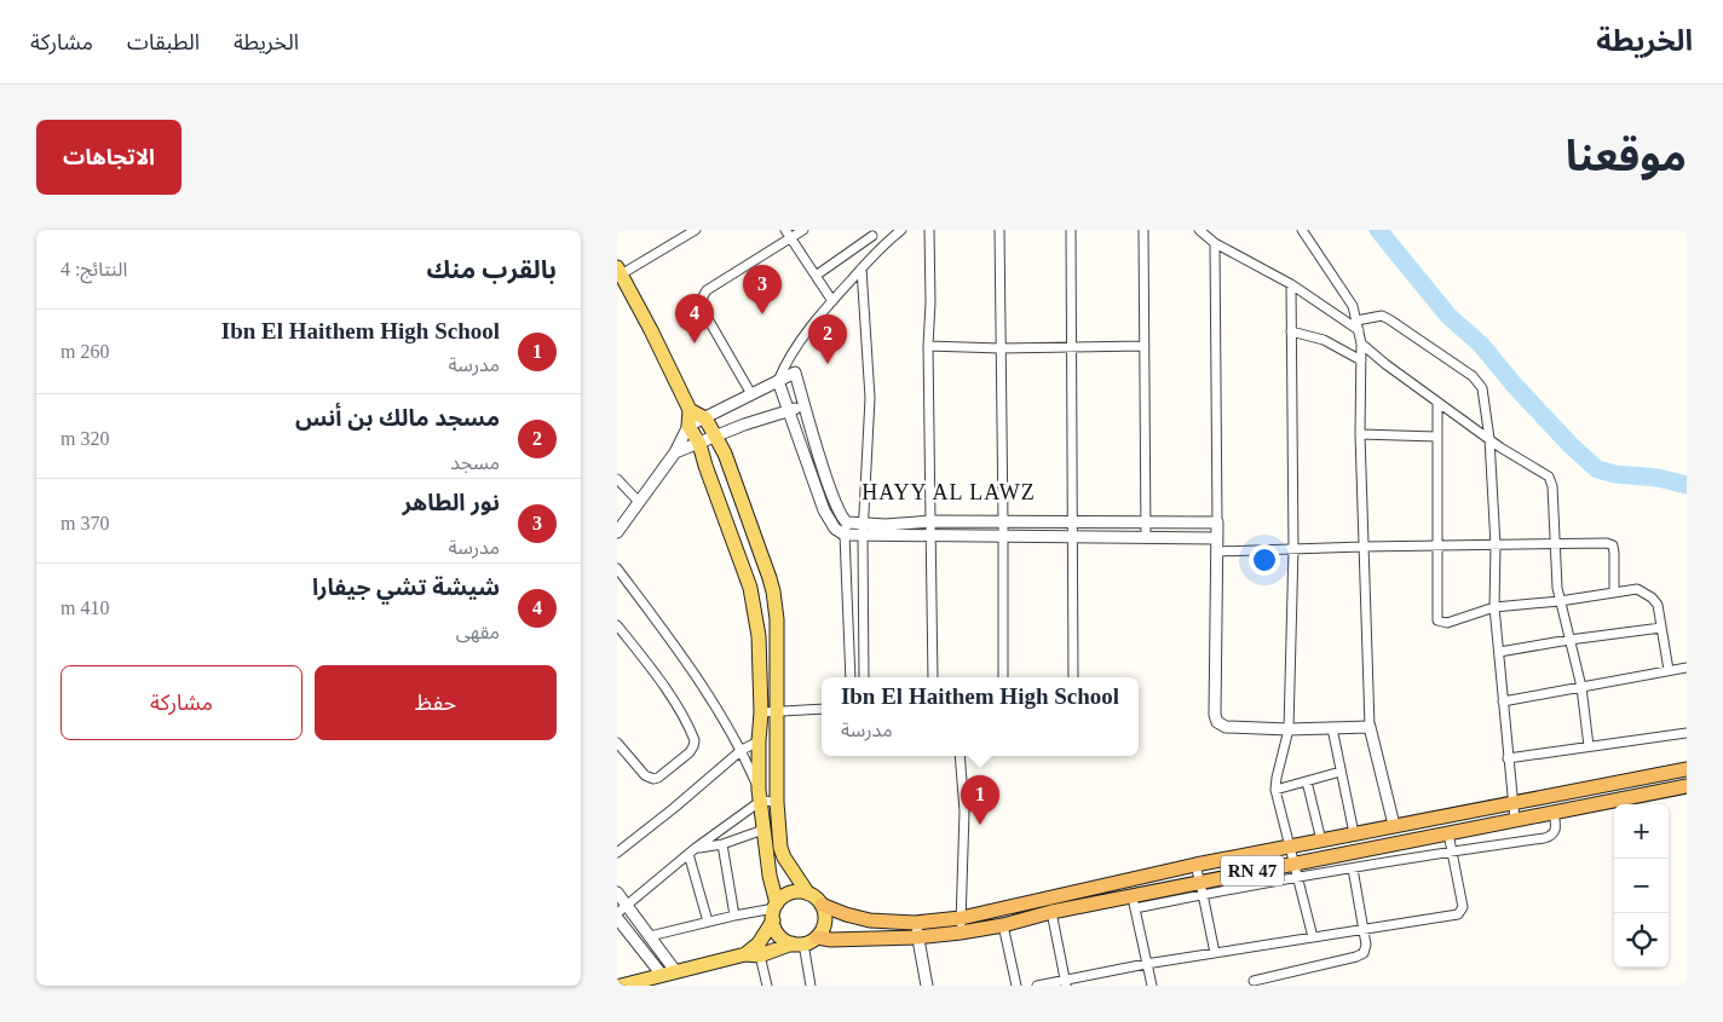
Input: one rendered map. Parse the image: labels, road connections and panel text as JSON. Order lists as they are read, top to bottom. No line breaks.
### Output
{"streets":{"highway":["RN 47"]},"districts":["HAYY AL LAWZ"],"page":{"header":"الخريطة","nav":["الخريطة","الطبقات","مشاركة"],"title":"موقعنا","buttons":["الاتجاهات",["حفظ","مشاركة"]],"heading":["بالقرب منك","النتائج: 4"],"pins":["3","4","2","1"],"list":[{"mark":"1","name":"Ibn El Haithem High School","note":"مدرسة","value":"260 m"},{"mark":"2","name":"مسجد مالك بن أنس","note":"مسجد","value":"320 m"},{"mark":"3","name":"نور الطاهر","note":"مدرسة","value":"370 m"},{"mark":"4","name":"شيشة تشي جيفارا","note":"مقهى","value":"410 m"}],"popup":["Ibn El Haithem High School","مدرسة"],"map_buttons":["+","−"]}}
